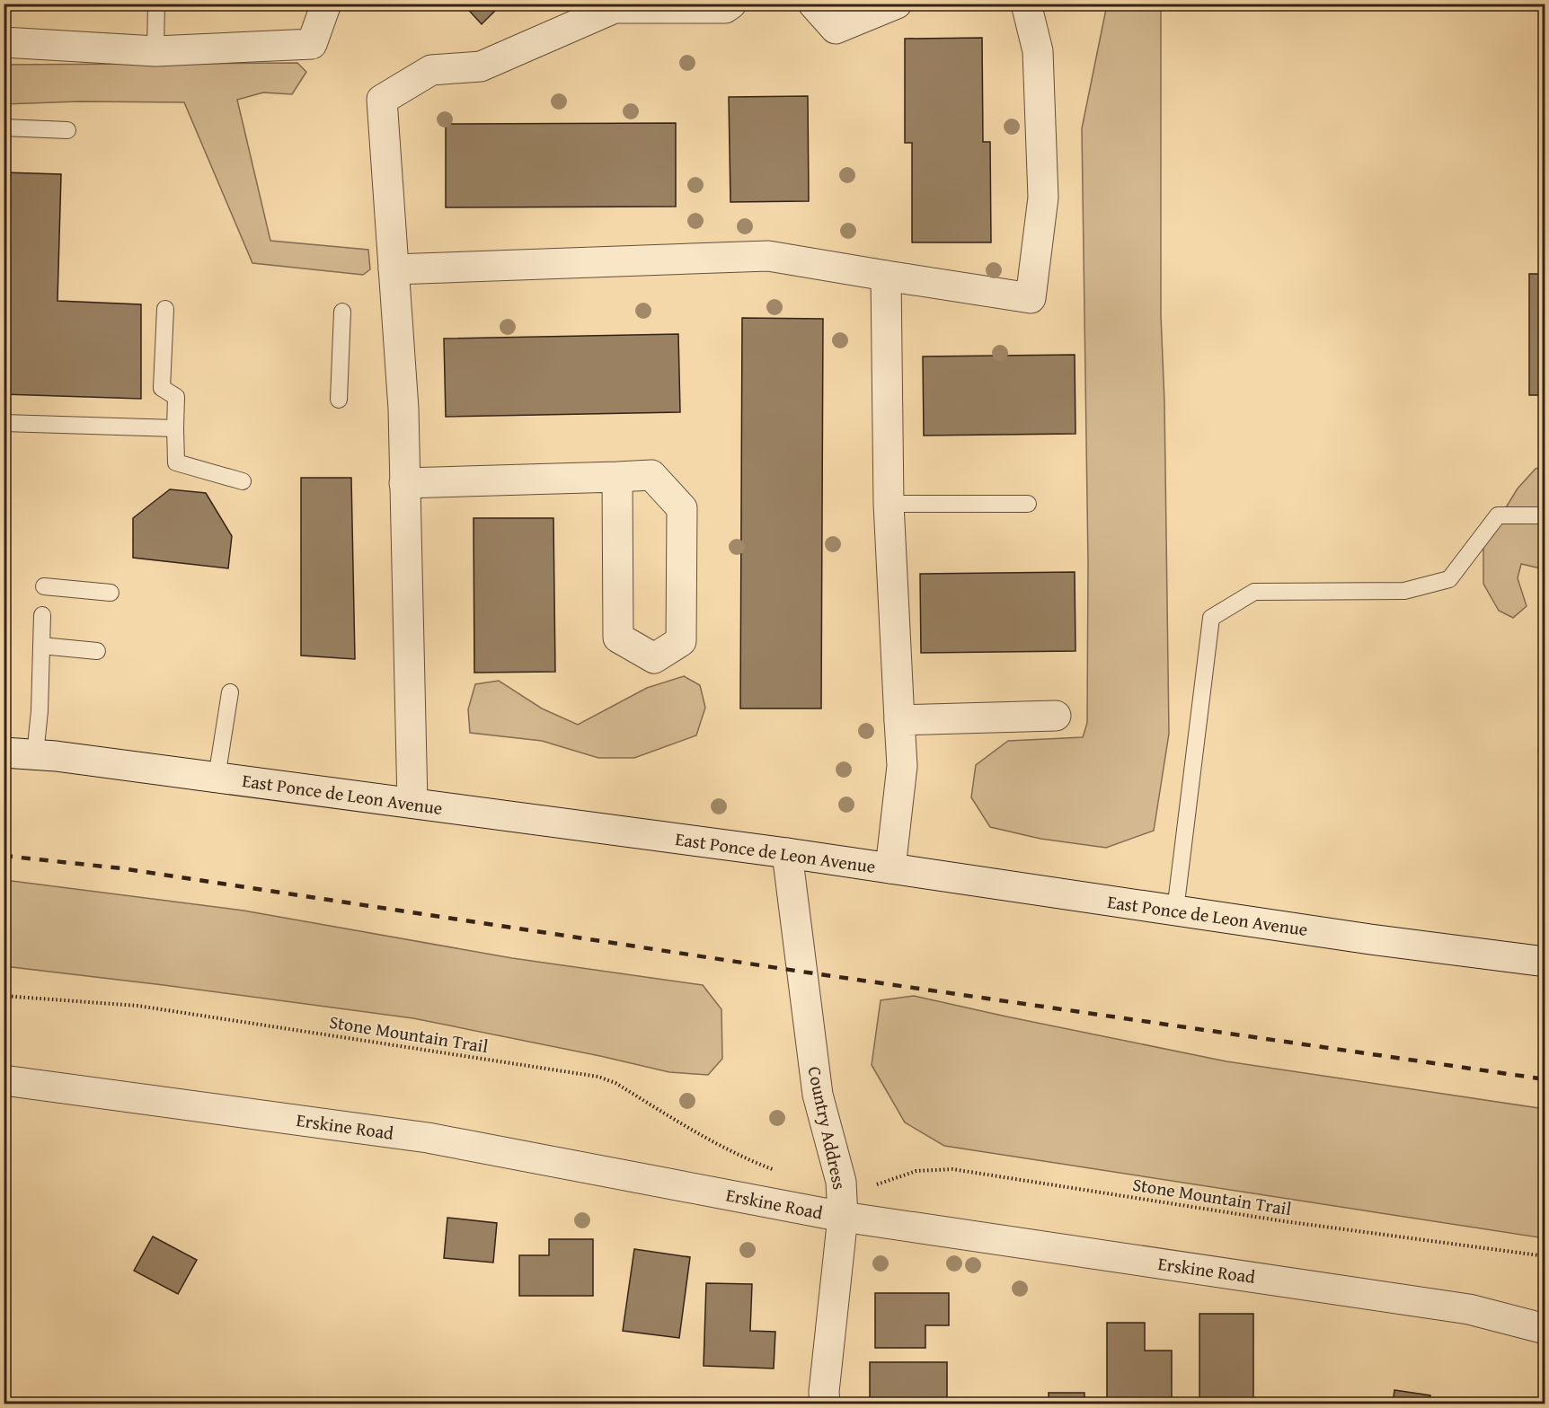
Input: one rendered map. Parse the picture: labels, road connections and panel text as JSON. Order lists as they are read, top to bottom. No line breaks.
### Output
{"streets":{"street":["East Ponce de Leon Avenue","Erskine Road","Country Address"],"path":["Stone Mountain Trail"]},"crossings":[["East Ponce de Leon Avenue","Country Address"],["Erskine Road","Country Address"]]}
